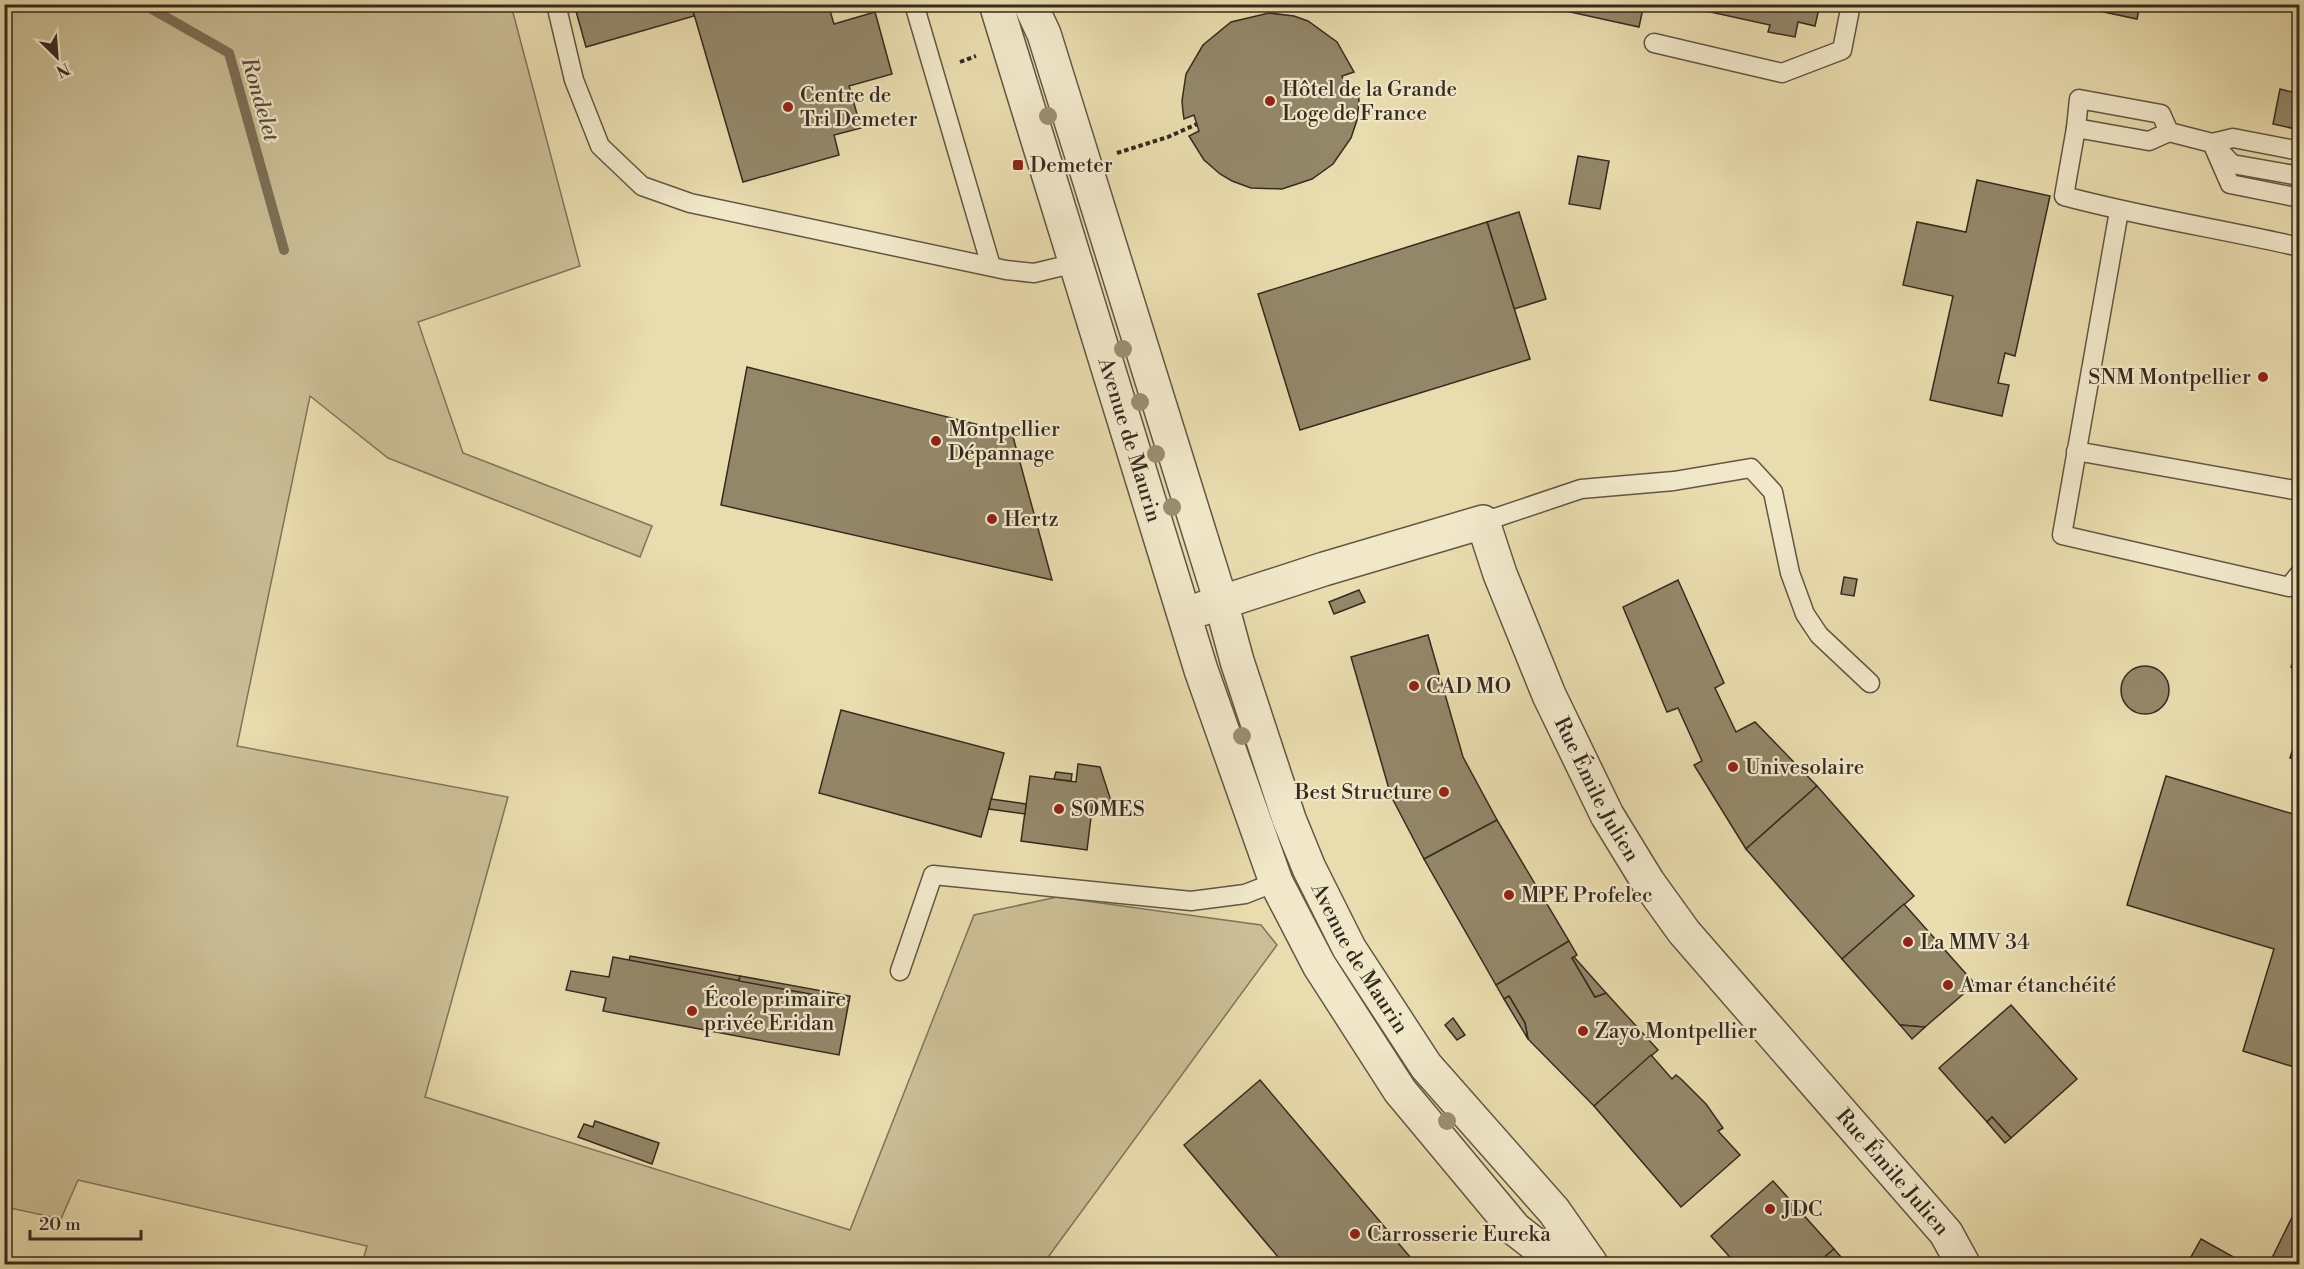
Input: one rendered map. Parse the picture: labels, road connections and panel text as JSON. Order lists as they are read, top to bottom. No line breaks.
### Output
{"streets":{"street":["Avenue de Maurin","Rue Émile Julien"]},"water":["Rondelet"],"places":{"other":["Hôtel de la Grande Loge de France","Centre de Tri Demeter","SNM Montpellier","Montpellier Dépannage","Hertz","CAD MO","Univesolaire","Best Structure","SOMES","MPE Profelec","La MMV 34","Amar étanchéité","École primaire privée Eridan","Zayo Montpellier","JDC","Carrosserie Eureka"],"transit":["Demeter"]},"scale_bar":"20 m","north":"bottom right"}
